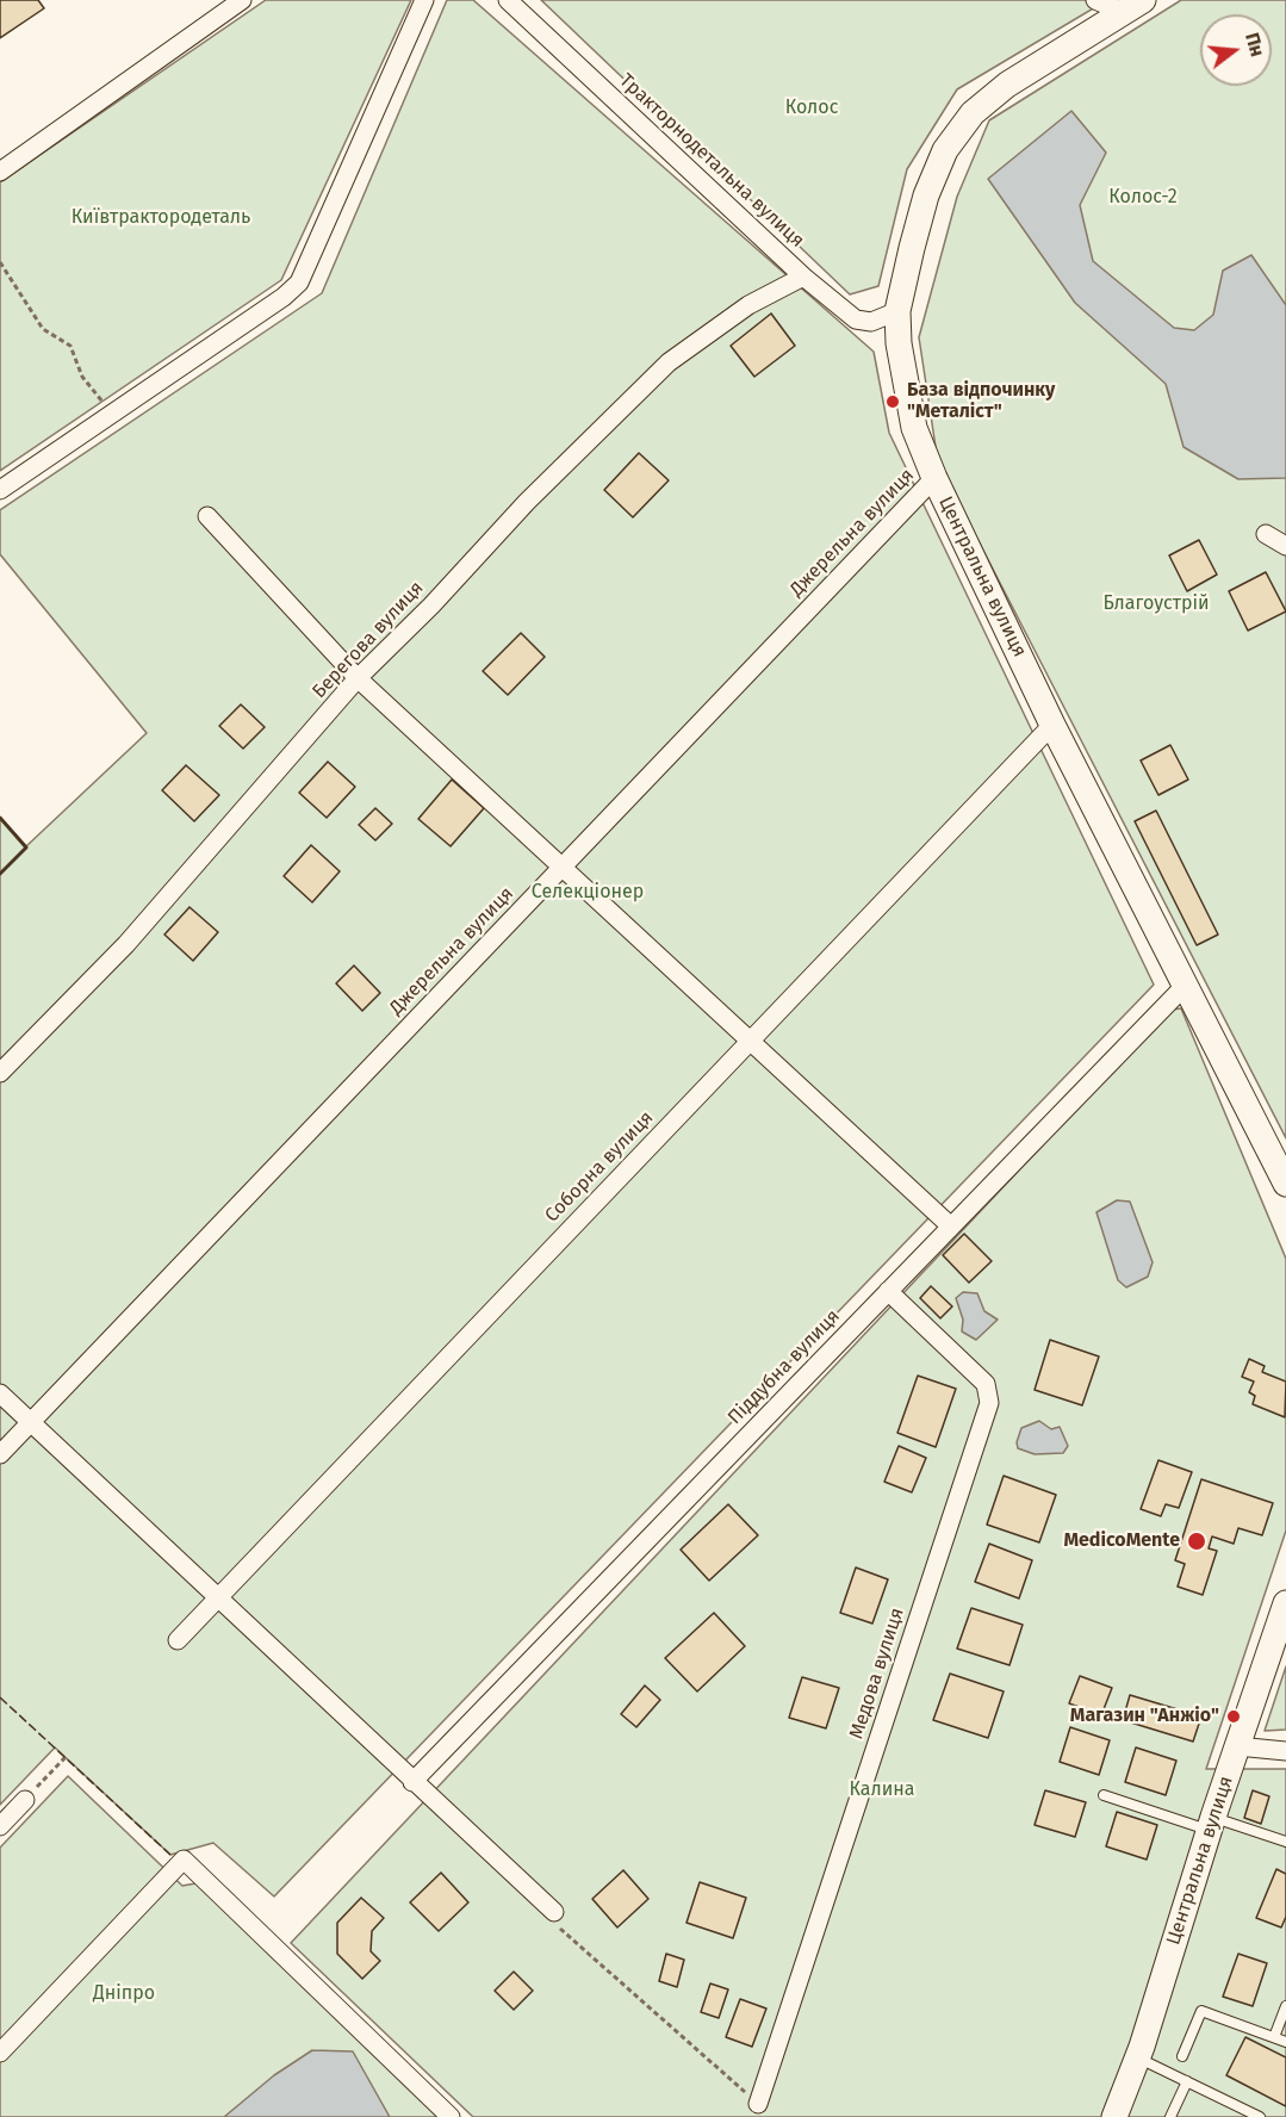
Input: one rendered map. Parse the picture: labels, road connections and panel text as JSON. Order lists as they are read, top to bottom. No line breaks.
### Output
{"streets":{"street":["Тракторнодетальна вулиця","Джерельна вулиця","Центральна вулиця","Берегова вулиця","Соборна вулиця","Піддубна вулиця","Медова вулиця"]},"crossings":[["Тракторнодетальна вулиця","Центральна вулиця"],["Тракторнодетальна вулиця","Берегова вулиця"],["Джерельна вулиця","Центральна вулиця"],["Центральна вулиця","Соборна вулиця"],["Центральна вулиця","Піддубна вулиця"],["Піддубна вулиця","Медова вулиця"]],"parks":["Колос","Колос-2","Київтрактородеталь","Благоустрій","Селекціонер","Калина","Дніпро"],"places":["База відпочинку \"Металіст\"","MedicoMente","Магазин \"Анжіо\""],"north":"right"}
